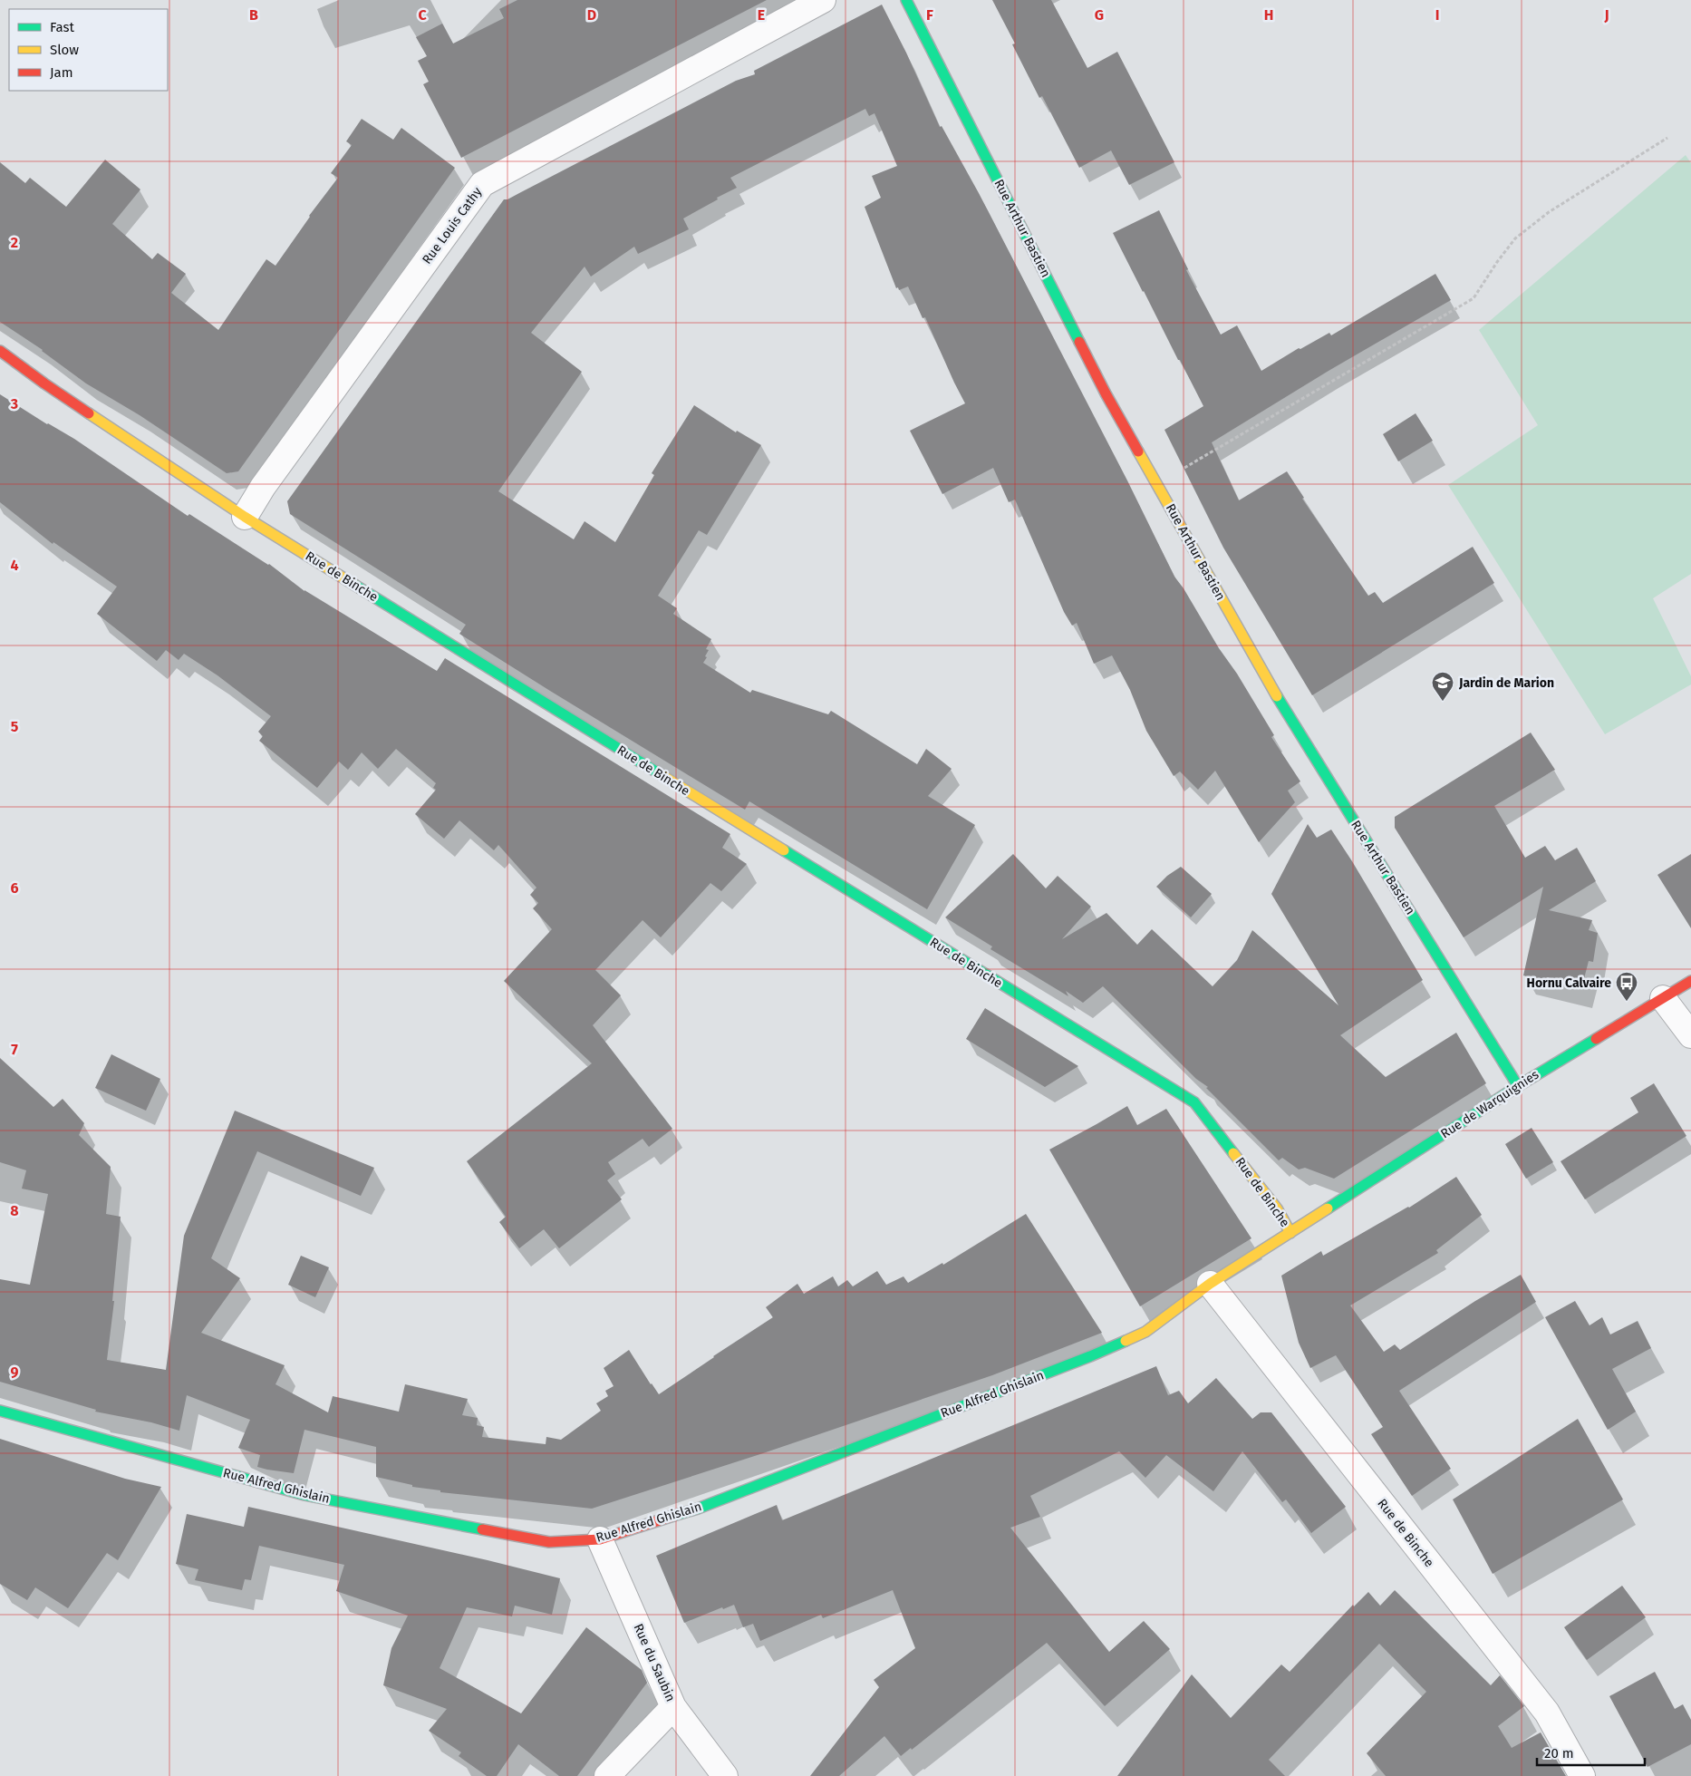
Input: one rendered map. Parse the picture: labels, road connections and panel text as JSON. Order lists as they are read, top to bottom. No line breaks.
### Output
{"streets":{"street":["Rue Louis Cathy","Rue Arthur Bastien","Rue de Binche","Rue de Warquignies","Rue Alfred Ghislain","Rue du Saubin"]},"crossings":[["Rue Louis Cathy","Rue de Binche"],["Rue Arthur Bastien","Rue de Warquignies"],["Rue de Binche","Rue de Warquignies"],["Rue de Binche","Rue Alfred Ghislain"],["Rue Alfred Ghislain","Rue du Saubin"]],"places":{"school or university":["Jardin de Marion"],"bus stop":["Hornu Calvaire"]},"legend":["Fast","Slow","Jam"],"scale_bar":"20 m","grid":{"columns":["B","C","D","E","F","G","H","I","J"],"rows":["2","3","4","5","6","7","8","9"]}}
